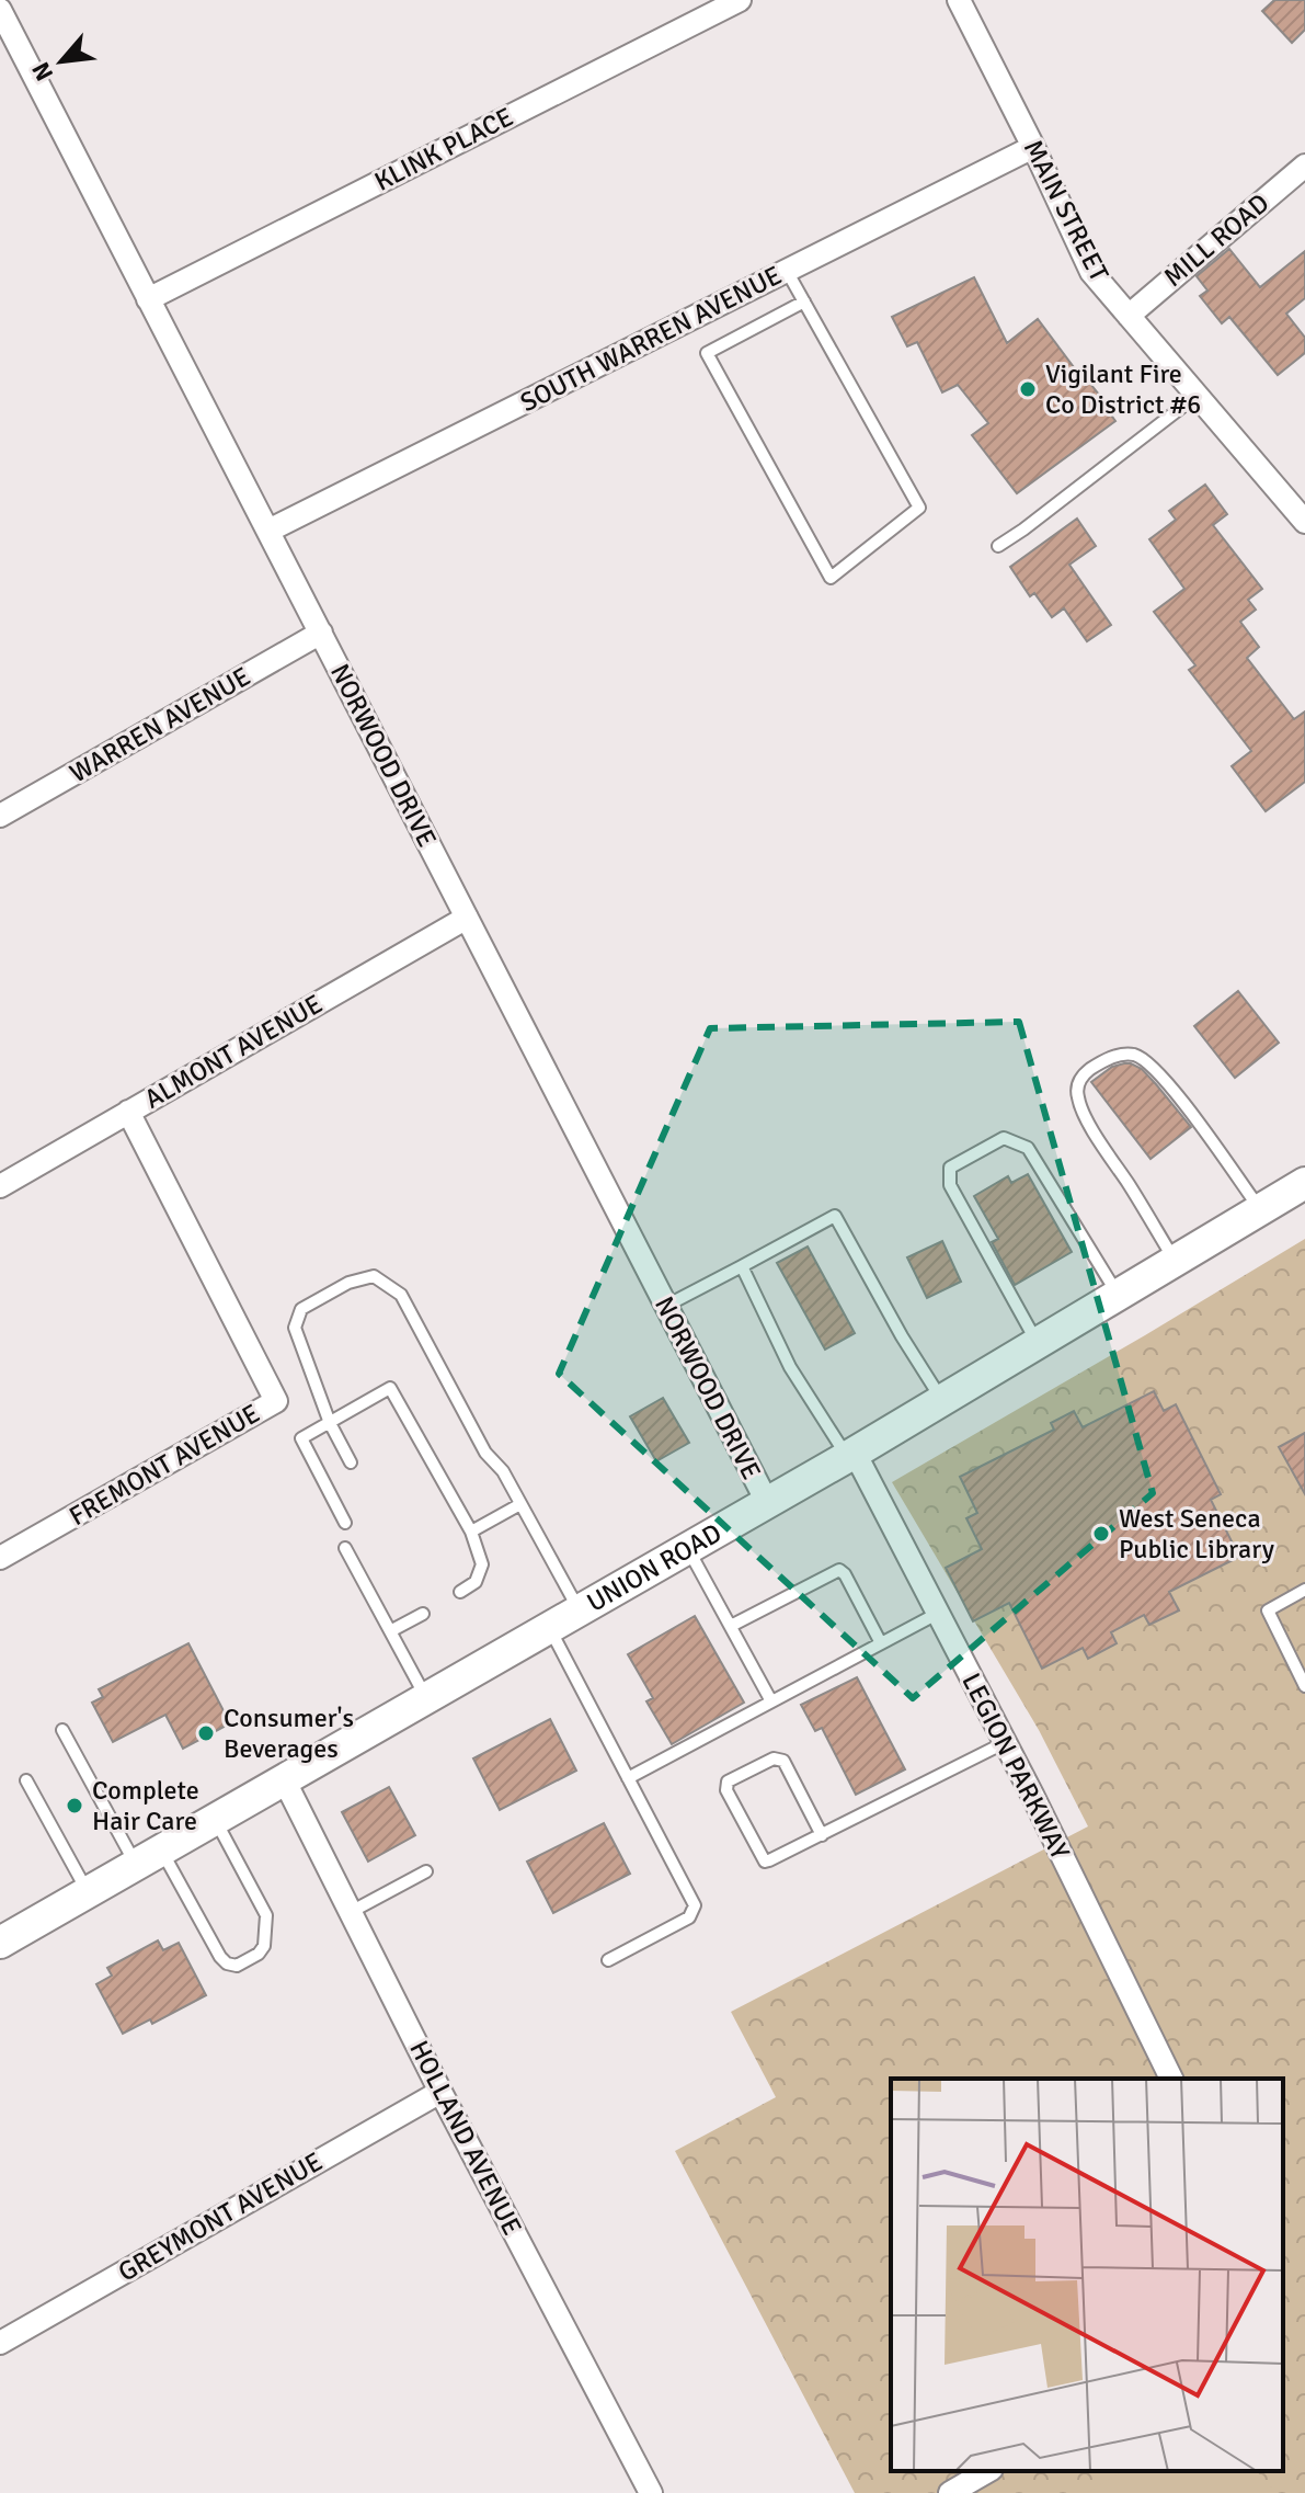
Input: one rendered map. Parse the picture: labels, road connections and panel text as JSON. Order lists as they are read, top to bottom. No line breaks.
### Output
{"streets":{"main road":["UNION ROAD"],"street":["KLINK PLACE","MAIN STREET","MILL ROAD","SOUTH WARREN AVENUE","WARREN AVENUE","NORWOOD DRIVE","ALMONT AVENUE","FREMONT AVENUE","LEGION PARKWAY","HOLLAND AVENUE","GREYMONT AVENUE"]},"crossings":[["KLINK PLACE","NORWOOD DRIVE"],["MAIN STREET","MILL ROAD"],["MAIN STREET","SOUTH WARREN AVENUE"],["SOUTH WARREN AVENUE","NORWOOD DRIVE"],["WARREN AVENUE","NORWOOD DRIVE"],["NORWOOD DRIVE","ALMONT AVENUE"],["NORWOOD DRIVE","UNION ROAD"],["ALMONT AVENUE","FREMONT AVENUE"],["UNION ROAD","LEGION PARKWAY"],["UNION ROAD","HOLLAND AVENUE"],["HOLLAND AVENUE","GREYMONT AVENUE"]],"places":["Vigilant Fire Co District #6","West Seneca Public Library","Consumer's Beverages","Complete Hair Care"],"north":"bottom left"}
